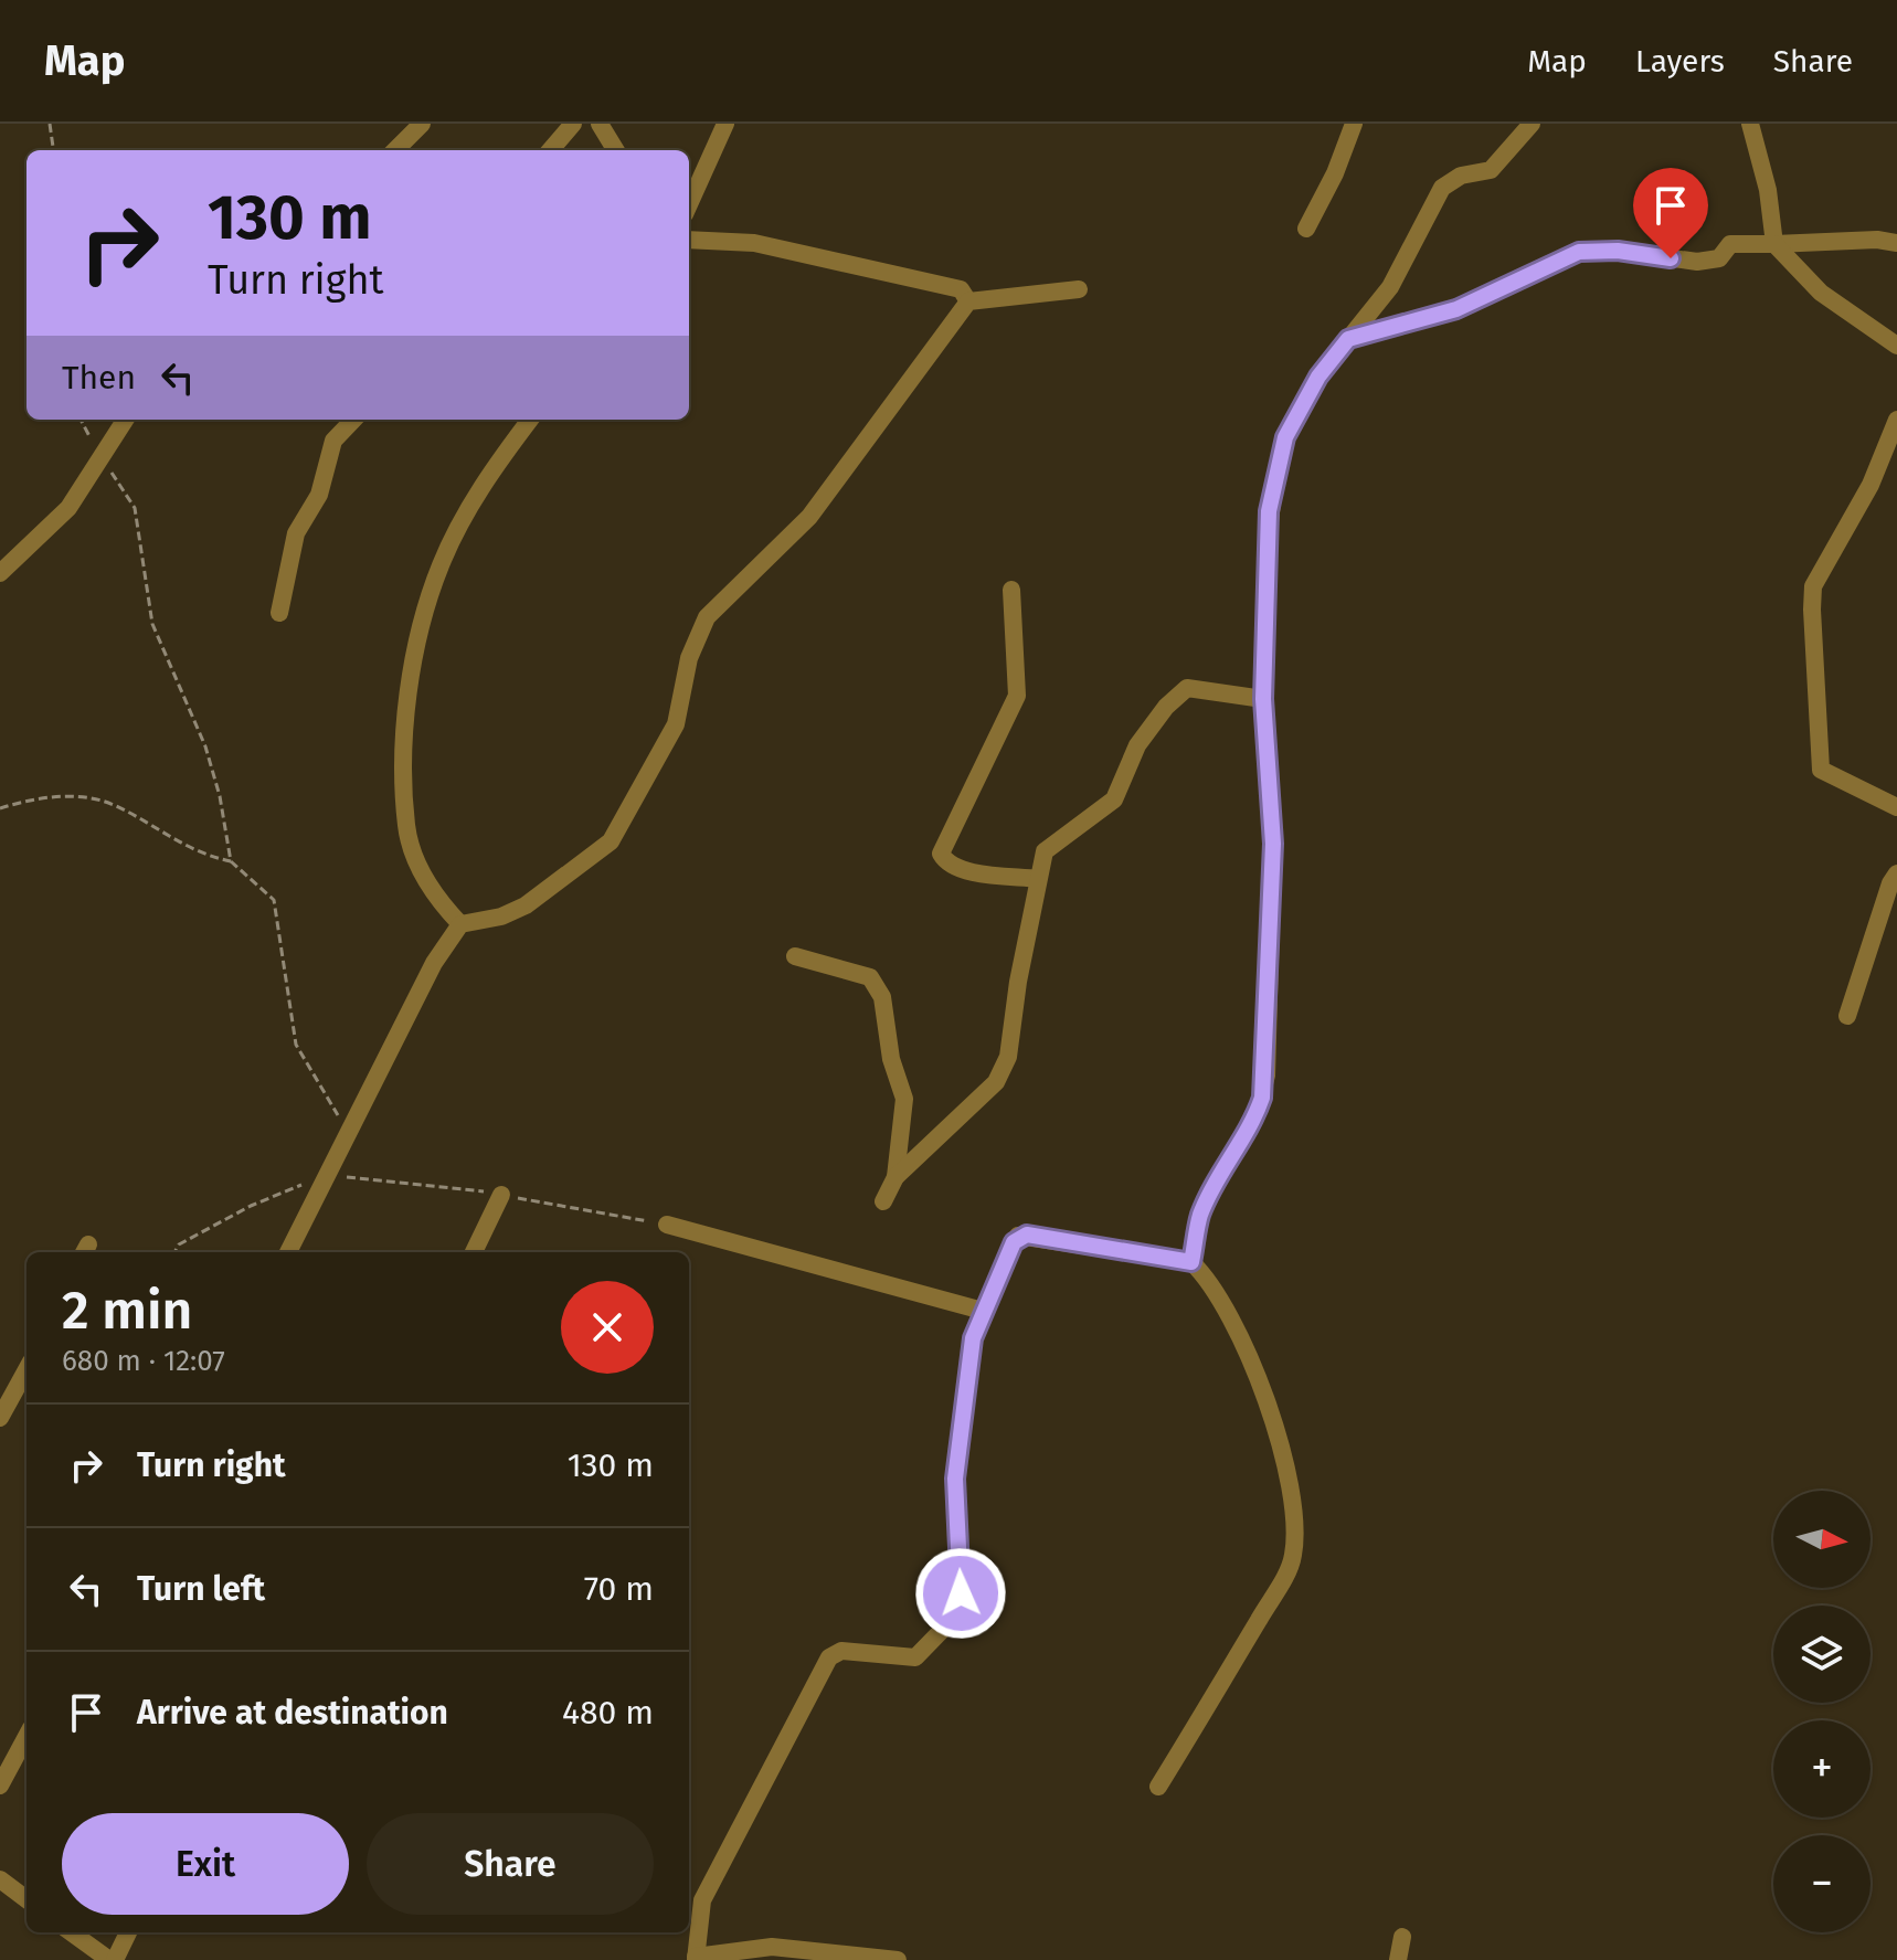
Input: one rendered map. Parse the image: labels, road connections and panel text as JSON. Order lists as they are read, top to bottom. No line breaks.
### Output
{"north":"right","page":{"header":"Map","nav":["Map","Layers","Share"],"turn":["130 m","Turn right"],"then":"Then","heading":["2 min","680 m · 12:07"],"list":[{"name":"Turn right","value":"130 m"},{"name":"Turn left","value":"70 m"},{"name":"Arrive at destination","value":"480 m"}],"map_buttons":["+","−"],"buttons":["Exit","Share"]}}
